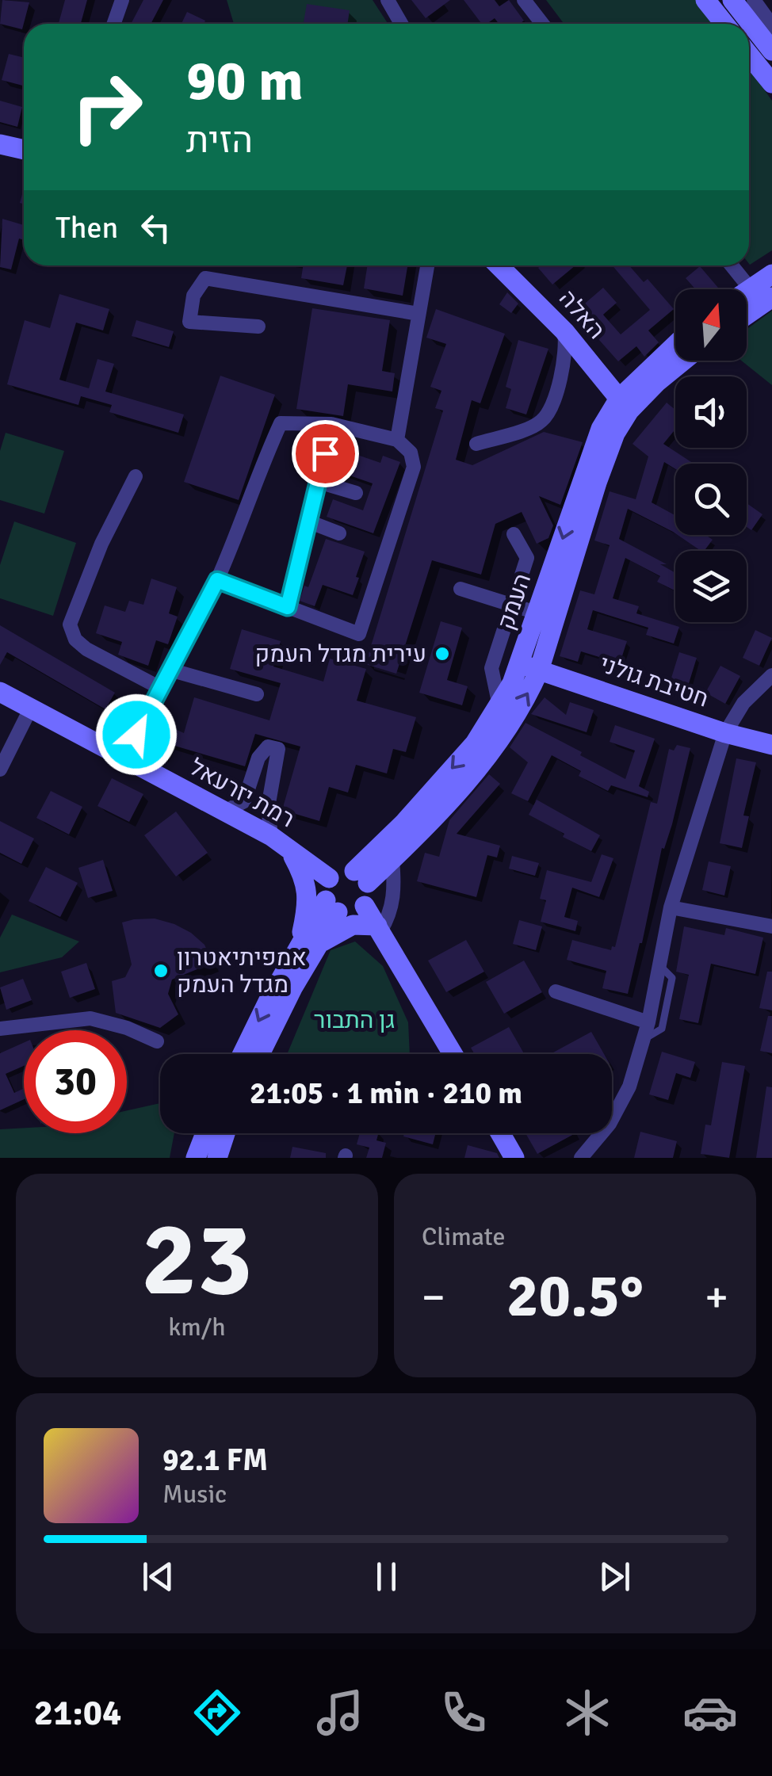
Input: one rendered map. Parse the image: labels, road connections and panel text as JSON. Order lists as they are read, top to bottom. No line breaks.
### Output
{"streets":{"main road":["האלה","העמק","חטיבת גולני","רמת יזרעאל"]},"crossings":[["האלה","העמק"],["העמק","חטיבת גולני"],["העמק","רמת יזרעאל"]],"parks":["גן התבור"],"places":["עירית מגדל העמק","אמפיתיאטרון מגדל העמק"],"north":"top","page":{"turn":["90 m","הזית"],"then":"Then","limit":"30","trip":"21:05 · 1 min · 210 m","tile":[["23","km/h"],"Climate"],"heat":["−","20.5°","+"],"song":["92.1 FM","Music"],"tabs":"21:04"}}
